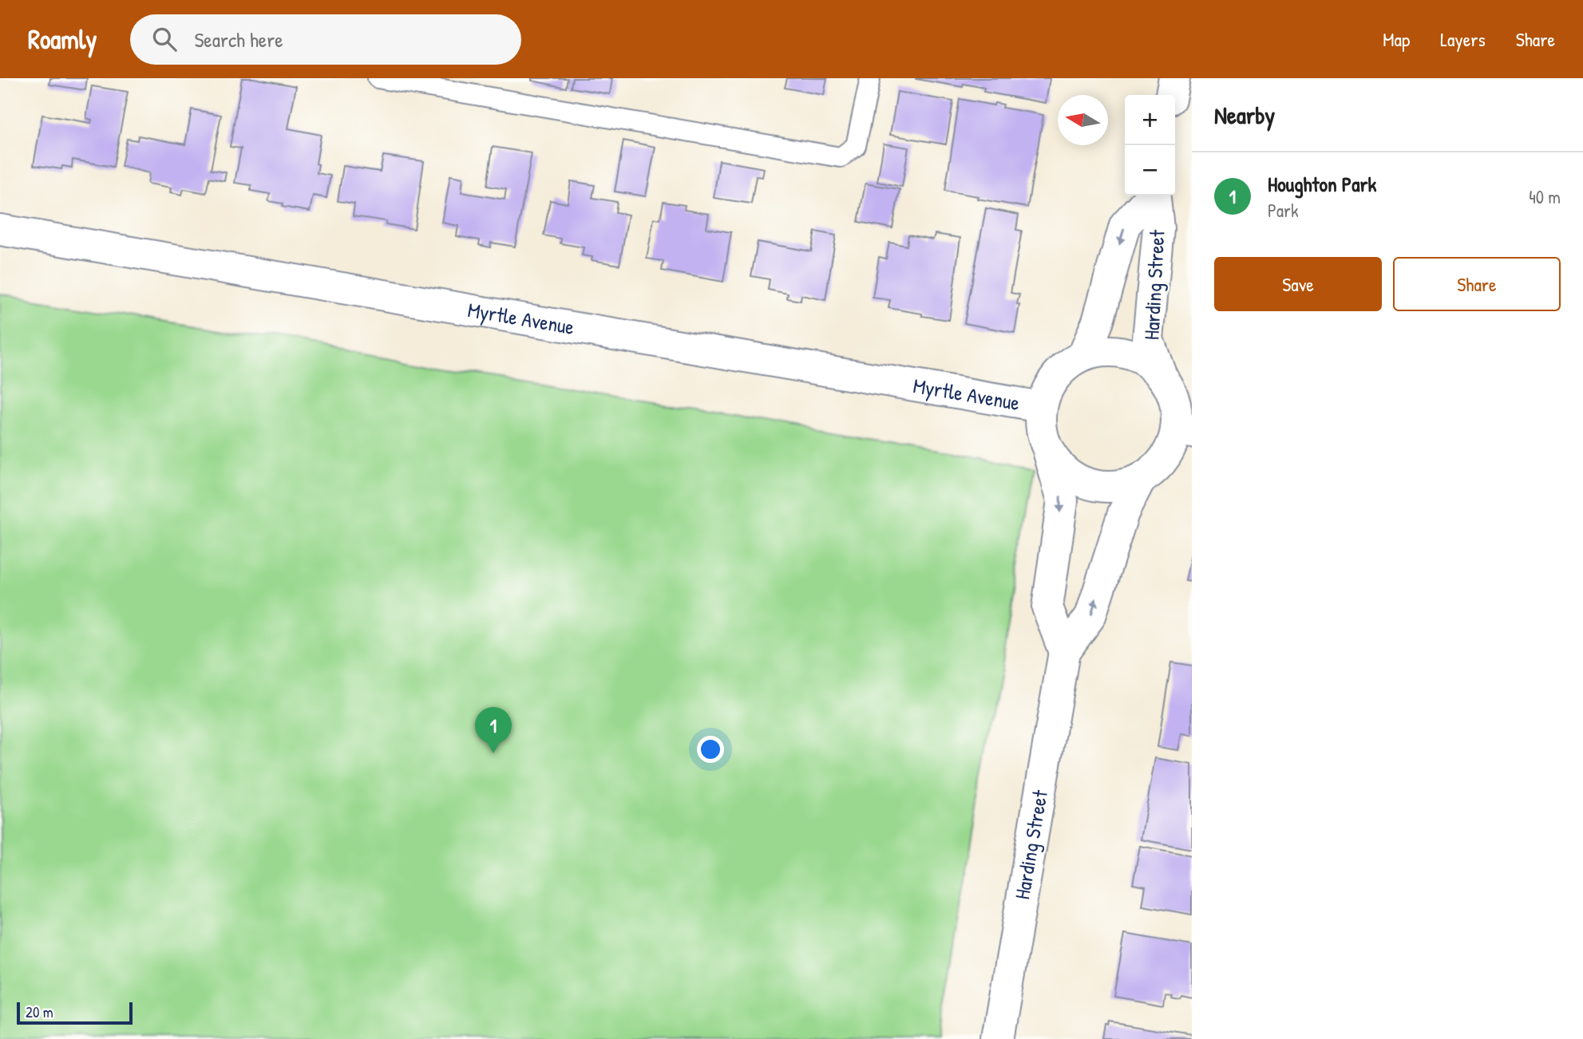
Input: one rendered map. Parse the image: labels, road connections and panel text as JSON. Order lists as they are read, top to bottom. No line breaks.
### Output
{"streets":{"street":["Harding Street","Myrtle Avenue"]},"crossings":[["Harding Street","Myrtle Avenue"]],"scale_bar":"20 m","north":"left","page":{"header":"Roamly","search":"Search here","nav":["Map","Layers","Share"],"heading":"Nearby","map_buttons":["+","−"],"list":[{"mark":"1","name":"Houghton Park","note":"Park","value":"40 m"}],"buttons":["Save","Share"],"pins":"1","scale":"20 m"}}
